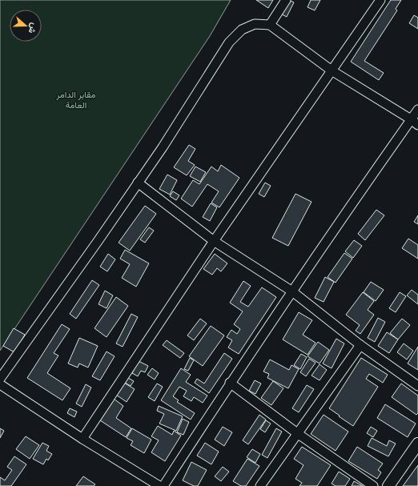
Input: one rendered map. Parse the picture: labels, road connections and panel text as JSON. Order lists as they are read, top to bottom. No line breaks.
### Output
{"parks":["مقابر الدامر العامة"],"north":"right"}
